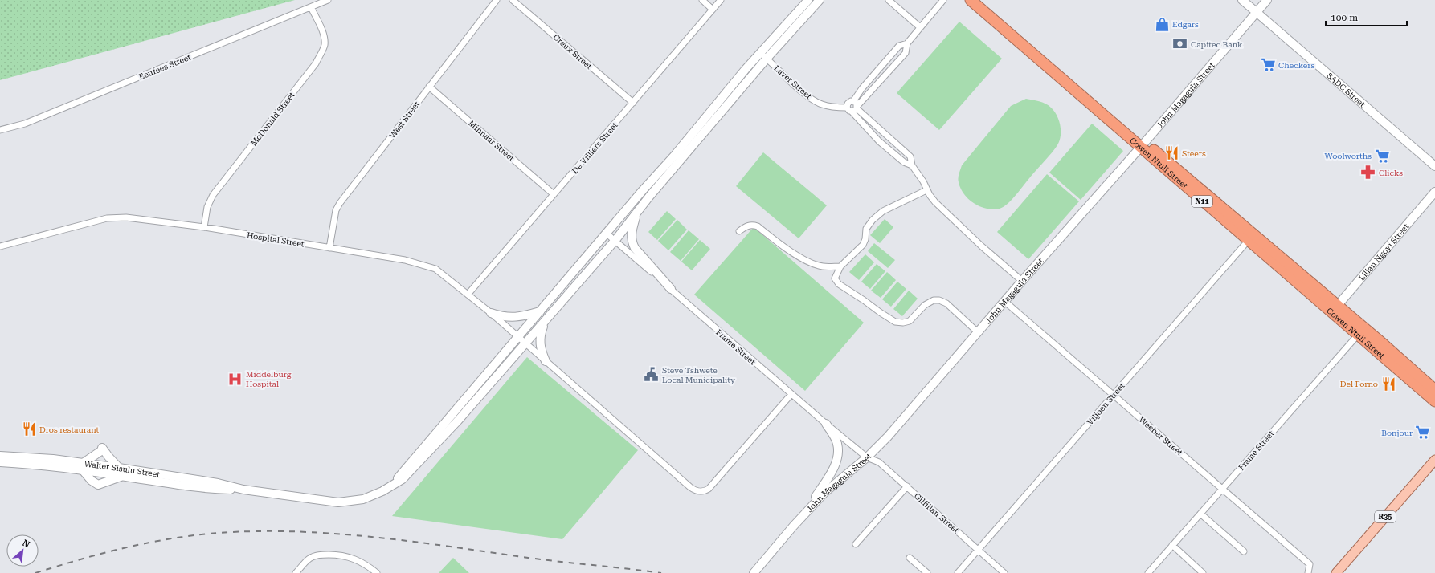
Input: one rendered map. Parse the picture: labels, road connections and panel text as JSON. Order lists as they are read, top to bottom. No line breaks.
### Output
{"streets":{"highway":["Cowen Ntuli Street","N11"],"main road":["SADC Street","John Magagula Street","Lilian Ngoyi Street","Walter Sisulu Street","R35"],"street":["Creux Street","Eeufees Street","Laver Street","McDonald Street","West Street","Minnaar Street","De Villiers Street","Hospital Street","Frame Street","Viljoen Street","Weeber Street","Gilfillan Street"]},"crossings":[["Creux Street","De Villiers Street"],["Eeufees Street","McDonald Street"],["Laver Street","Walter Sisulu Street"],["SADC Street","John Magagula Street"],["John Magagula Street","Cowen Ntuli Street"],["John Magagula Street","Frame Street"],["John Magagula Street","Weeber Street"],["John Magagula Street","Gilfillan Street"],["McDonald Street","Hospital Street"],["West Street","Minnaar Street"],["West Street","Hospital Street"],["Minnaar Street","De Villiers Street"],["De Villiers Street","Hospital Street"],["Cowen Ntuli Street","Lilian Ngoyi Street"],["Cowen Ntuli Street","Frame Street"],["Cowen Ntuli Street","Viljoen Street"],["Hospital Street","Frame Street"],["Hospital Street","Walter Sisulu Street"],["Frame Street","Weeber Street"],["Frame Street","Walter Sisulu Street"],["Frame Street","Gilfillan Street"],["Viljoen Street","Weeber Street"],["Viljoen Street","Gilfillan Street"]],"places":{"shop":["Edgars"],"bank":["Capitec Bank"],"supermarket":["Checkers","Woolworths","Bonjour"],"restaurant":["Steers","Del Forno","Dros restaurant"],"pharmacy":["Clicks"],"public building":["Steve Tshwete Local Municipality"],"hospital":["Middelburg Hospital"]},"scale_bar":"100 m","north":"top right"}
